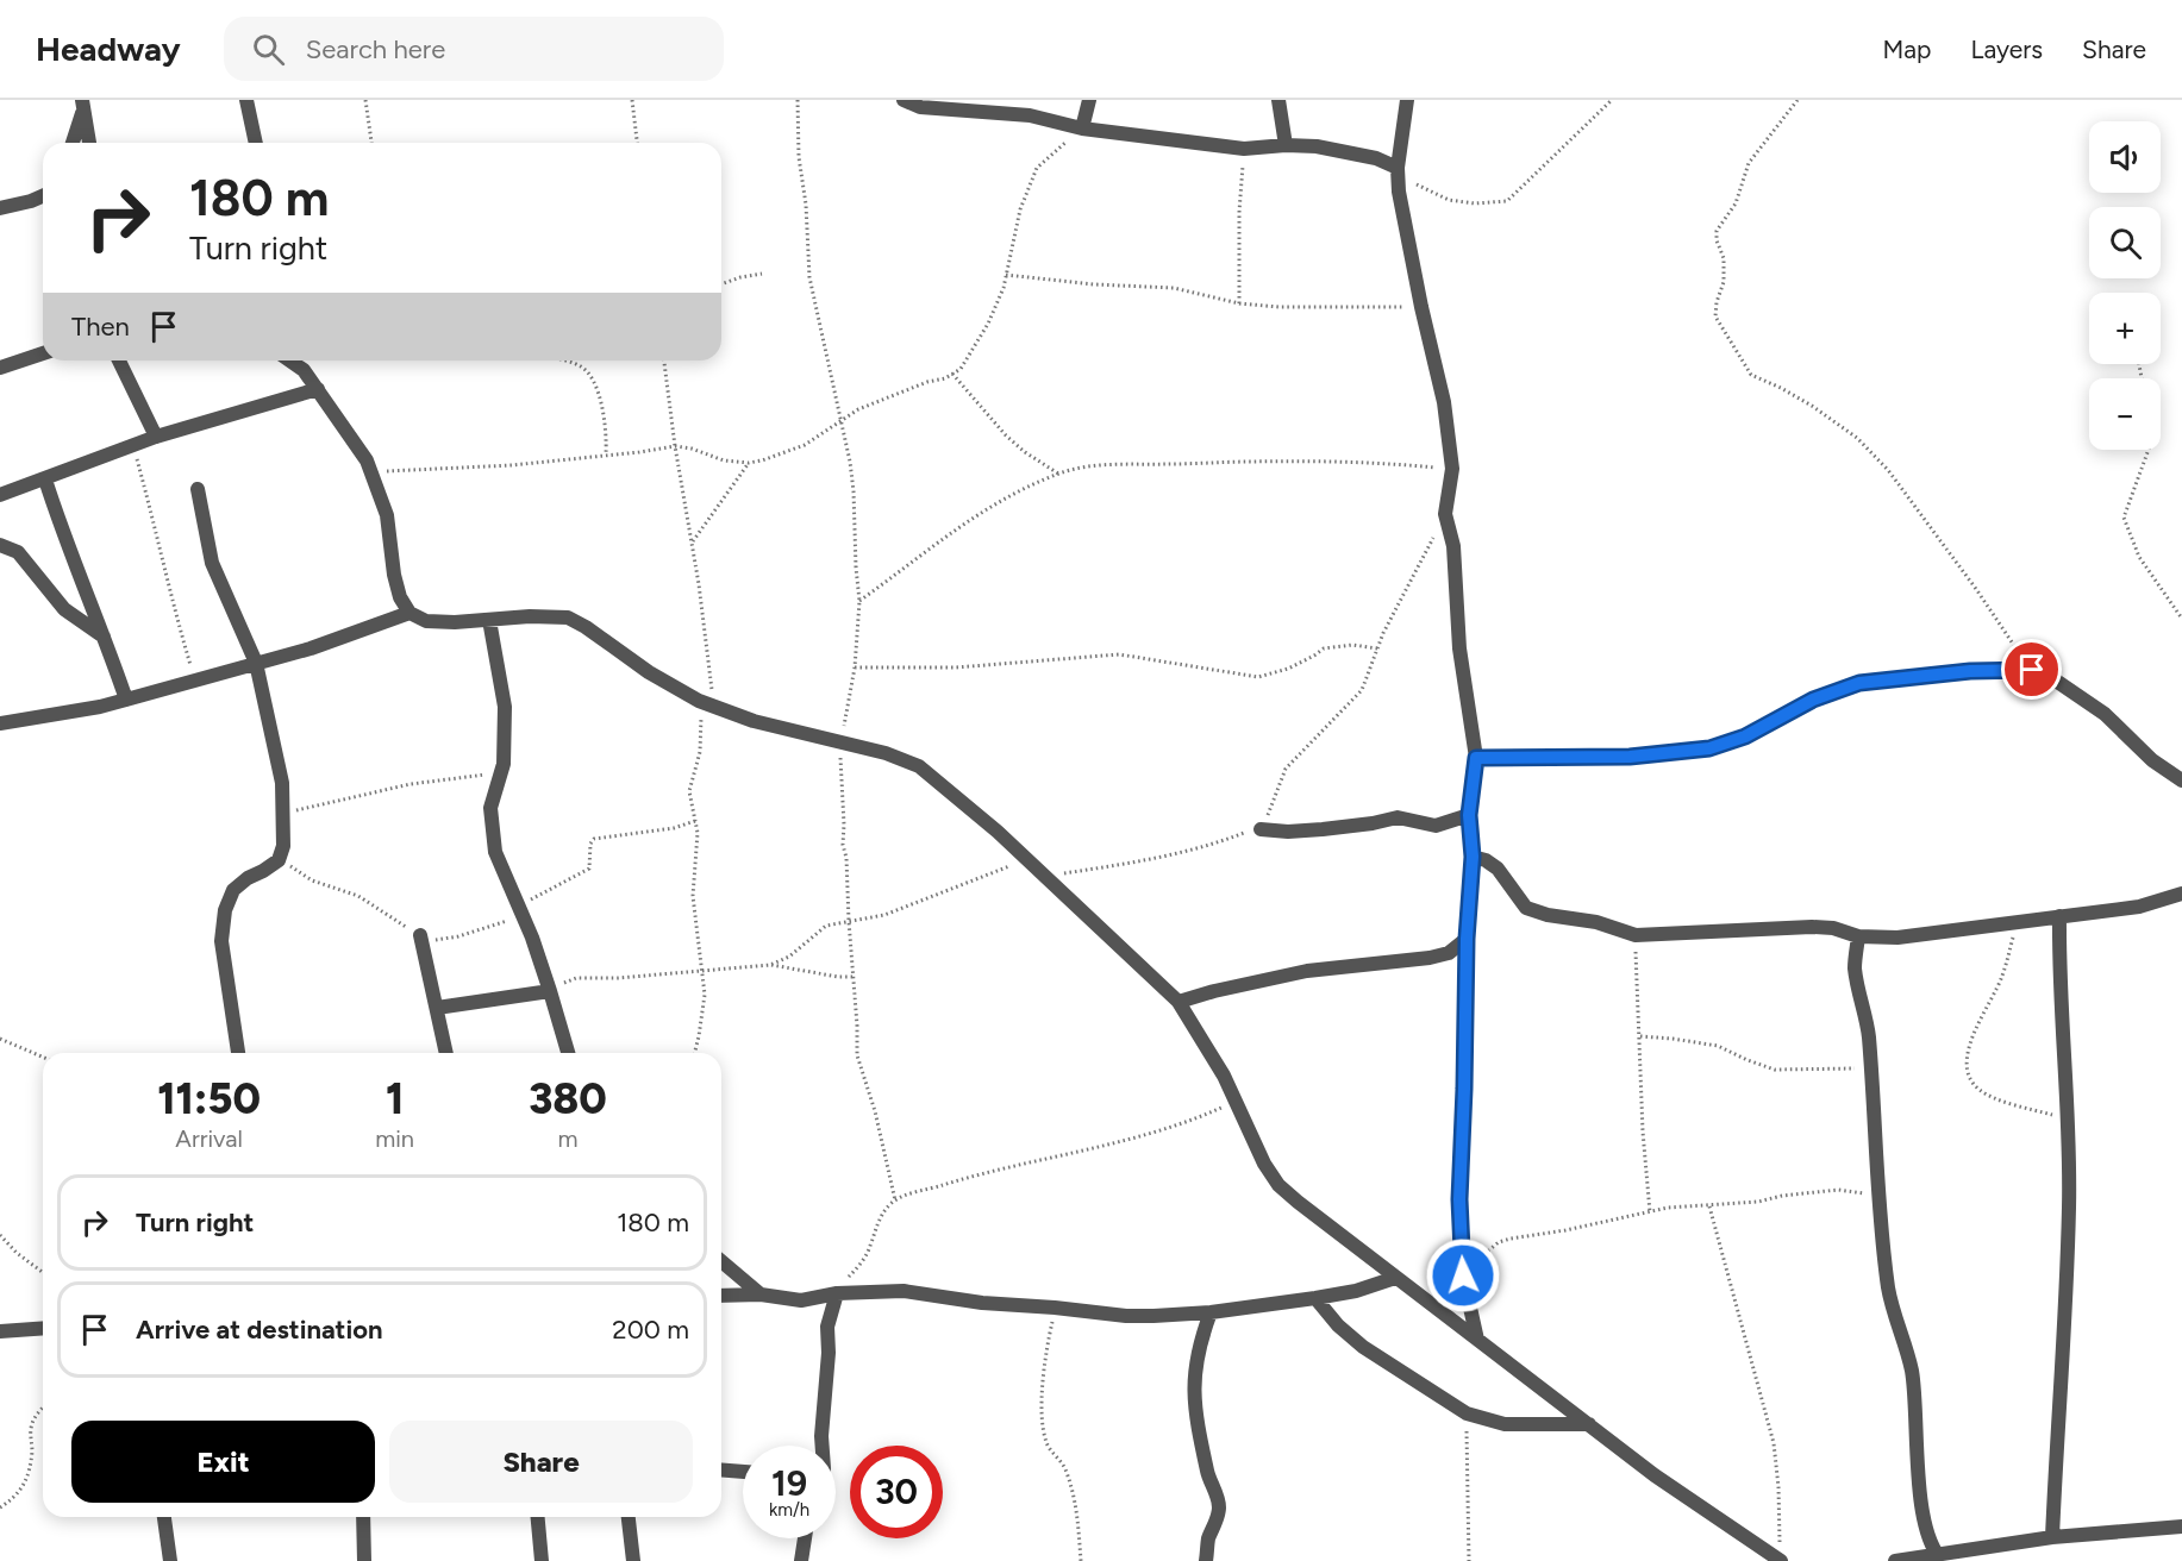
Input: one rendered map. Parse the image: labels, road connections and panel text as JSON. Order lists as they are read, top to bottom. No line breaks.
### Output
{"page":{"header":"Headway","search":"Search here","nav":["Map","Layers","Share"],"map_buttons":["+","−"],"turn":["180 m","Turn right"],"then":"Then","eta":["11:50","Arrival","1","min","380","m"],"list":[{"name":"Turn right","value":"180 m"},{"name":"Arrive at destination","value":"200 m"}],"buttons":["Exit","Share"],"speed":"19 km/h","limit":"30"}}
